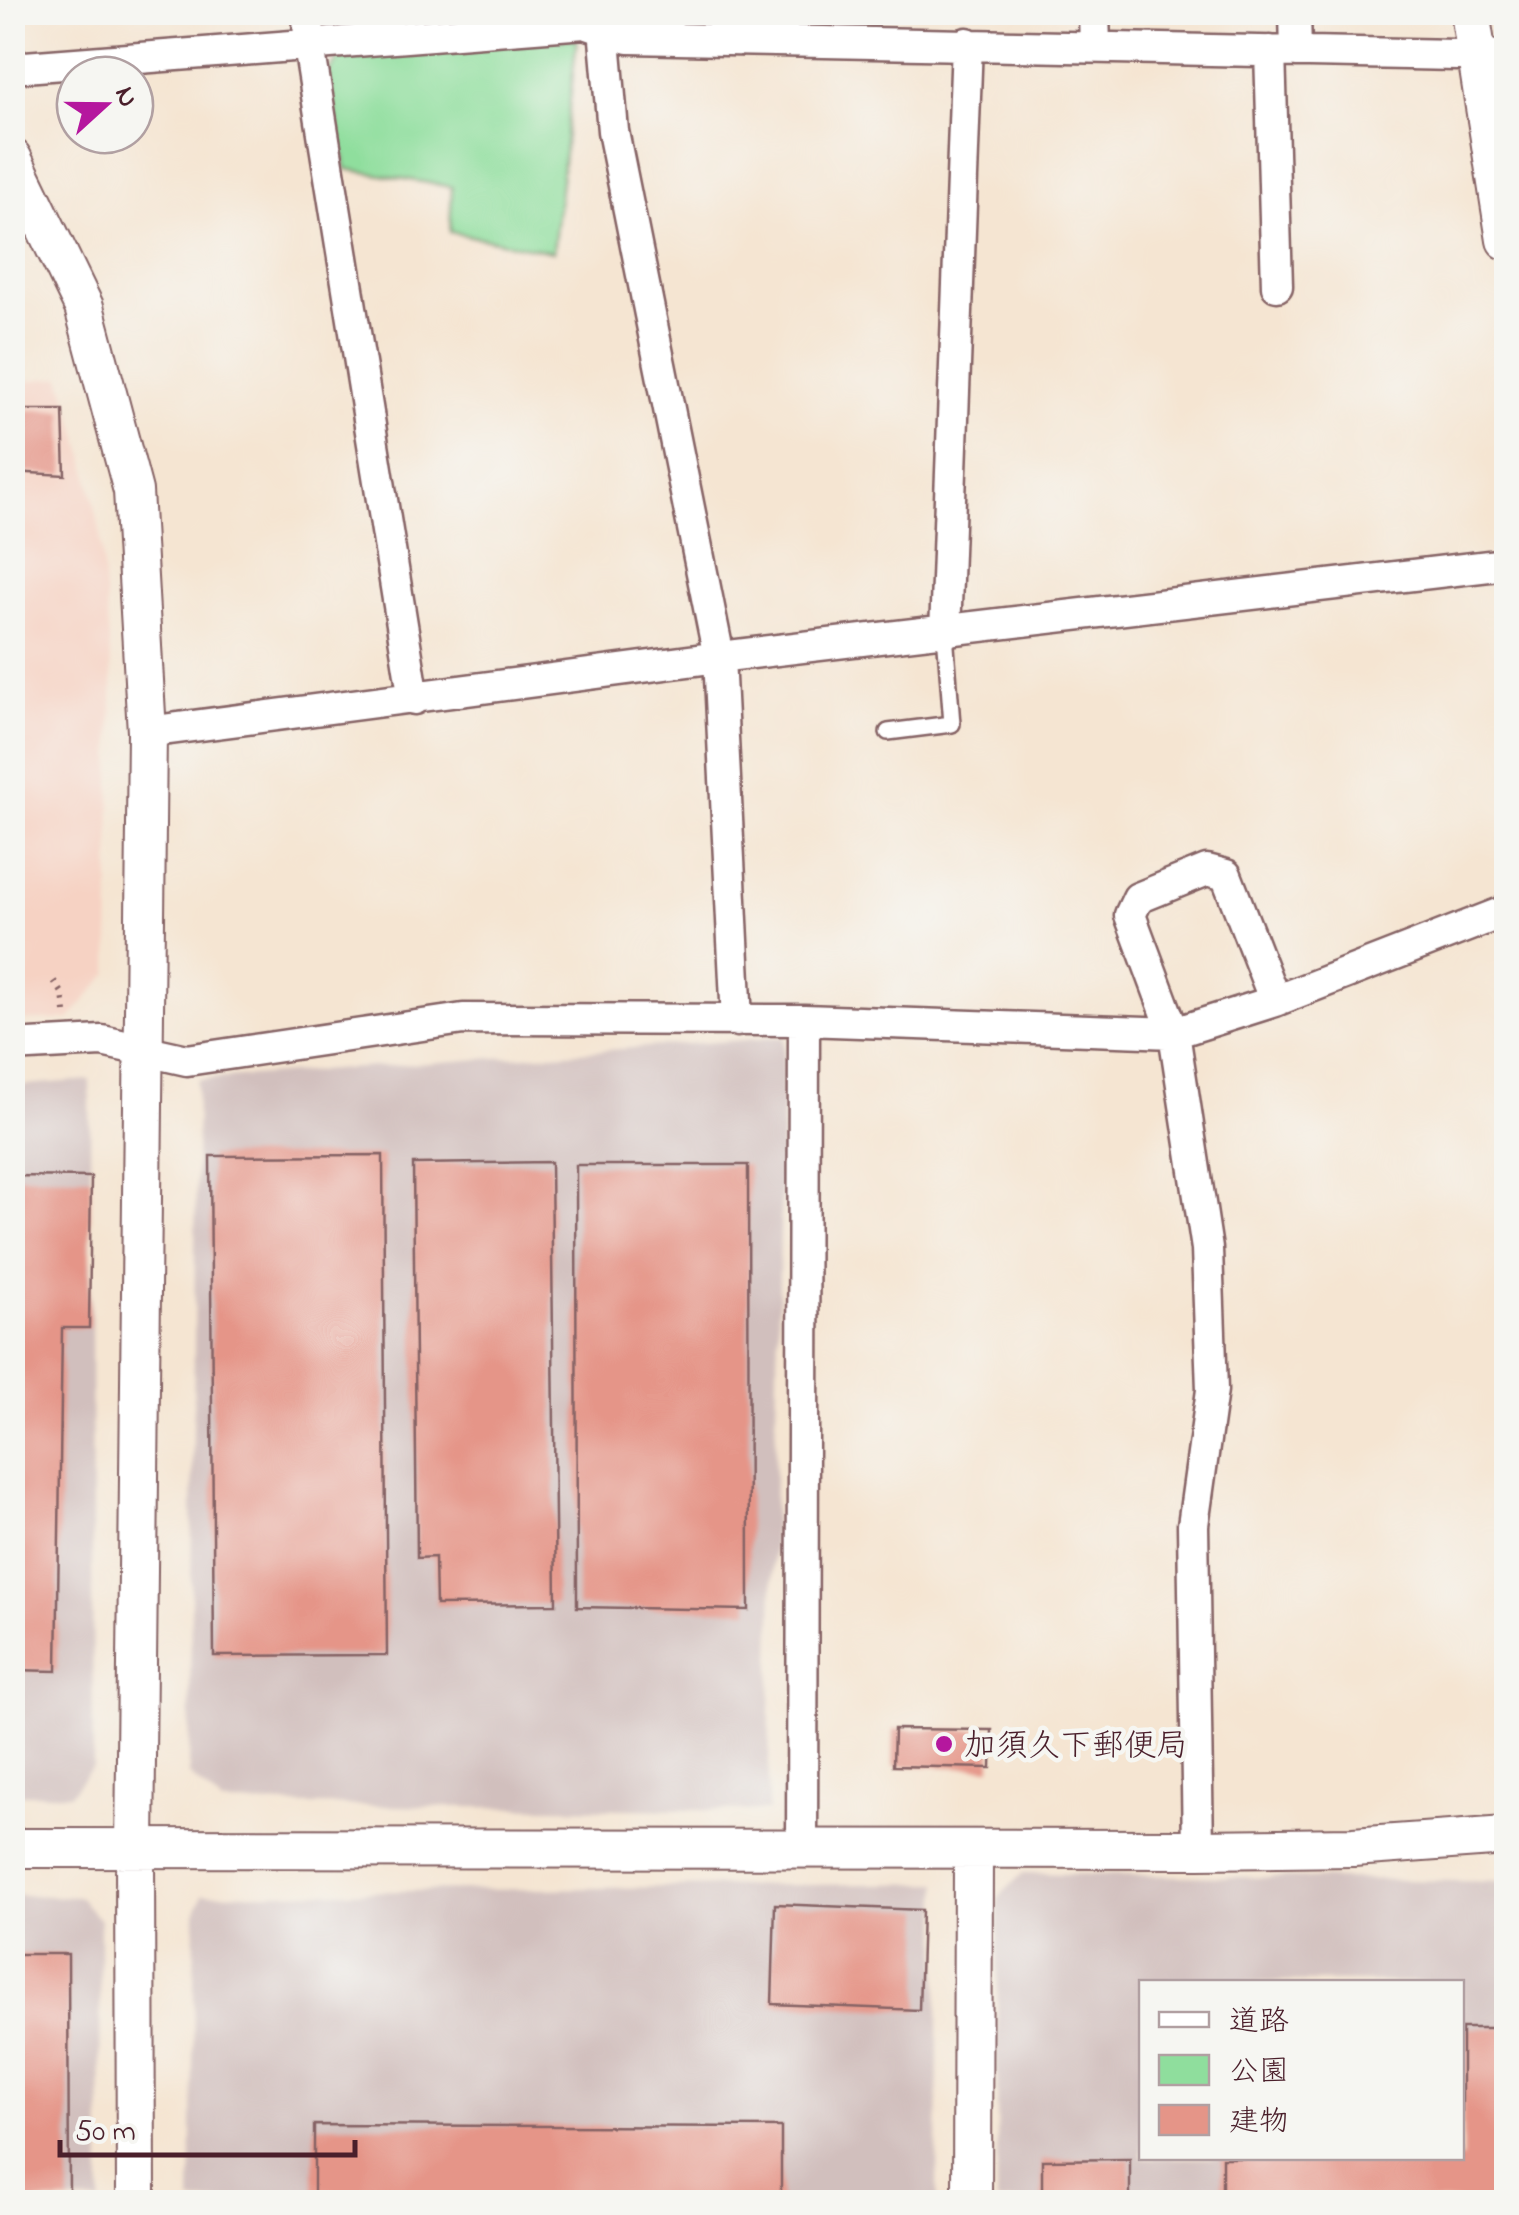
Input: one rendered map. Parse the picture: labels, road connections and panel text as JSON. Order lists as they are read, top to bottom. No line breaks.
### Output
{"places":["加須久下郵便局"],"legend":["道路","公園","建物"],"scale_bar":"50 m","north":"right"}
